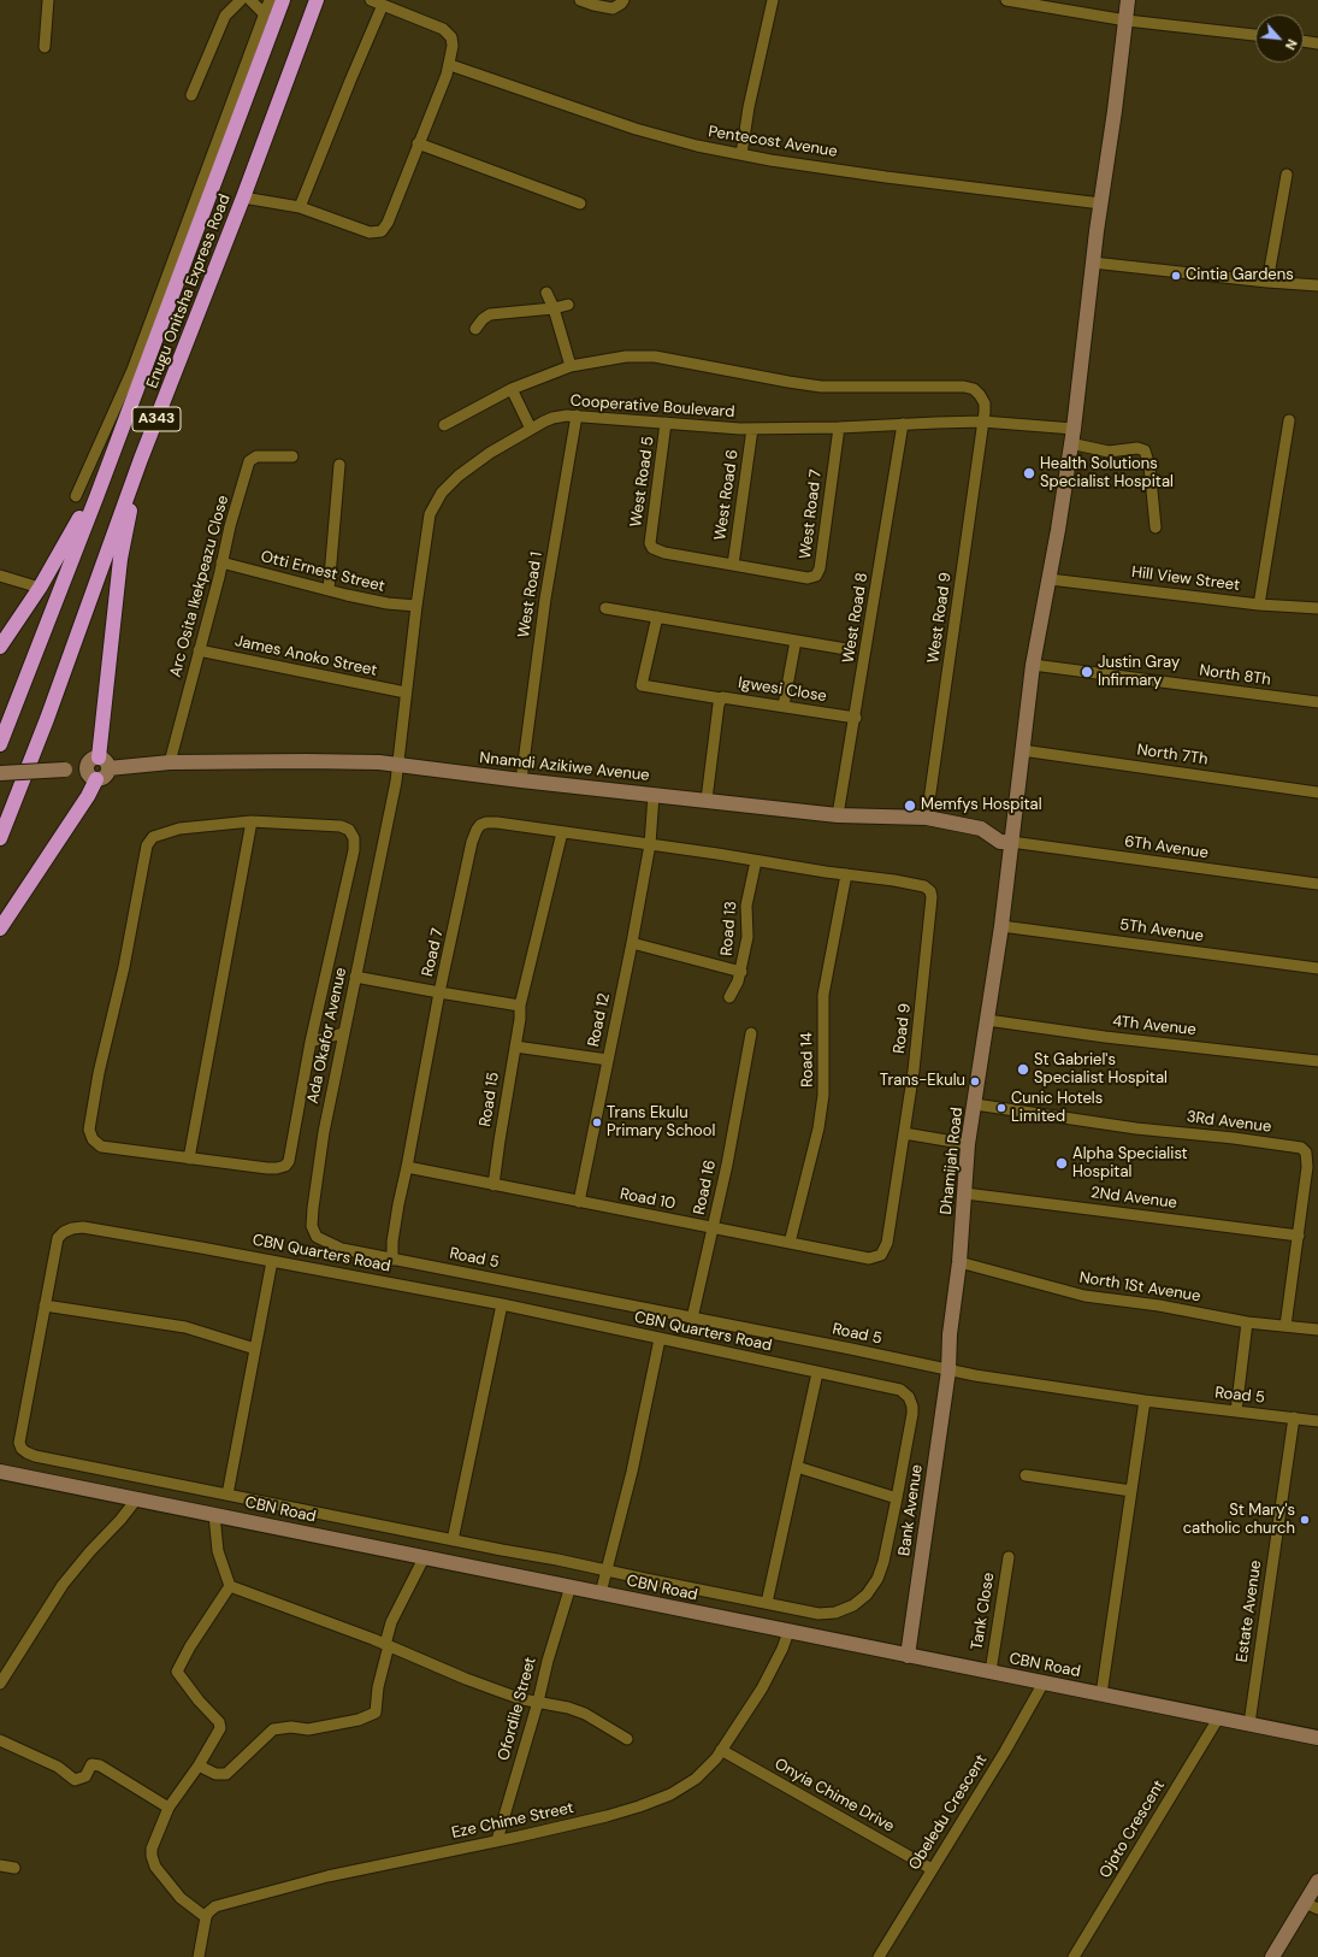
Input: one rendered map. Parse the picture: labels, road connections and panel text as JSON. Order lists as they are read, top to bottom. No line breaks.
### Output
{"streets":{"highway":["Enugu Onitsha Express Road","A343"],"main road":["Nnamdi Azikiwe Avenue","Dhamijah Road","CBN Road","Bank Avenue"],"street":["Pentecost Avenue","Cooperative Boulevard","West Road 5","West Road 6","West Road 7","Otti Ernest Street","Hill View Street","Arc Osita Ikekpeazu Close","West Road 1","West Road 8","West Road 9","James Anoko Street","North 8Th","Igwesi Close","North 7Th","6Th Avenue","Road 13","5Th Avenue","Road 7","Road 12","4Th Avenue","Road 9","Ada Okafor Avenue","Road 14","Road 15","3Rd Avenue","Road 16","2Nd Avenue","Road 10","CBN Quarters Road","Road 5","North 1St Avenue","Tank Close","Estate Avenue","Ofordile Street","Onyia Chime Drive","Obeledu Crescent","Eze Chime Street","Ojoto Crescent"]},"crossings":[["Pentecost Avenue","Dhamijah Road"],["Cooperative Boulevard","West Road 5"],["Cooperative Boulevard","West Road 6"],["Cooperative Boulevard","West Road 7"],["Cooperative Boulevard","Otti Ernest Street"],["Cooperative Boulevard","West Road 1"],["Cooperative Boulevard","West Road 8"],["Cooperative Boulevard","West Road 9"],["Cooperative Boulevard","James Anoko Street"],["Cooperative Boulevard","Nnamdi Azikiwe Avenue"],["Cooperative Boulevard","Ada Okafor Avenue"],["Cooperative Boulevard","Dhamijah Road"],["West Road 5","West Road 6"],["West Road 5","West Road 7"],["West Road 6","West Road 7"],["Otti Ernest Street","Arc Osita Ikekpeazu Close"],["Hill View Street","Dhamijah Road"],["Arc Osita Ikekpeazu Close","James Anoko Street"],["Arc Osita Ikekpeazu Close","Nnamdi Azikiwe Avenue"],["West Road 1","Nnamdi Azikiwe Avenue"],["West Road 8","Igwesi Close"],["West Road 8","Nnamdi Azikiwe Avenue"],["West Road 9","Nnamdi Azikiwe Avenue"],["North 8Th","Dhamijah Road"],["Igwesi Close","Nnamdi Azikiwe Avenue"],["North 7Th","Dhamijah Road"],["Nnamdi Azikiwe Avenue","6Th Avenue"],["Nnamdi Azikiwe Avenue","Road 12"],["Nnamdi Azikiwe Avenue","Ada Okafor Avenue"],["Nnamdi Azikiwe Avenue","Dhamijah Road"],["6Th Avenue","Dhamijah Road"],["Road 13","Road 7"],["5Th Avenue","Dhamijah Road"],["Road 7","Road 12"],["Road 7","Road 9"],["Road 7","Ada Okafor Avenue"],["Road 7","Road 14"],["Road 7","Road 15"],["Road 7","Road 10"],["Road 7","Road 5"],["Road 12","Road 10"],["4Th Avenue","Dhamijah Road"],["Road 9","Road 10"],["Ada Okafor Avenue","Road 5"],["Road 14","Road 10"],["Road 15","Road 10"],["3Rd Avenue","Dhamijah Road"],["3Rd Avenue","2Nd Avenue"],["3Rd Avenue","North 1St Avenue"],["Dhamijah Road","2Nd Avenue"],["Dhamijah Road","Road 5"],["Dhamijah Road","North 1St Avenue"],["Dhamijah Road","Bank Avenue"],["Road 16","Road 10"],["Road 16","Road 5"],["Road 5","Bank Avenue"],["Road 5","Estate Avenue"],["CBN Road","Bank Avenue"],["CBN Road","Tank Close"],["CBN Road","Estate Avenue"],["CBN Road","Ofordile Street"],["CBN Road","Obeledu Crescent"],["CBN Road","Eze Chime Street"],["CBN Road","Ojoto Crescent"],["Ofordile Street","Eze Chime Street"],["Onyia Chime Drive","Obeledu Crescent"],["Onyia Chime Drive","Eze Chime Street"]],"places":["Cintia Gardens","Health Solutions Specialist Hospital","Justin Gray Infirmary","Memfys Hospital","St Gabriel's Specialist Hospital","Trans-Ekulu","Cunic Hotels Limited","Trans Ekulu Primary School","Alpha Specialist Hospital","St Mary's catholic church"],"north":"bottom right"}
